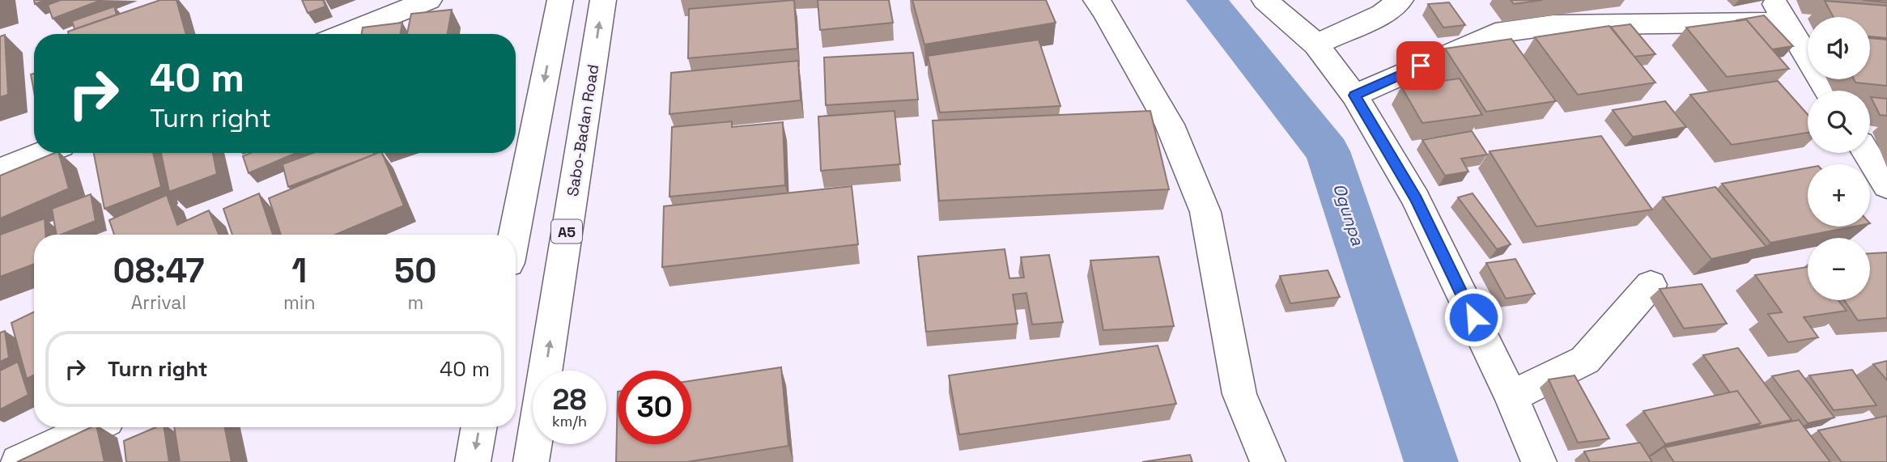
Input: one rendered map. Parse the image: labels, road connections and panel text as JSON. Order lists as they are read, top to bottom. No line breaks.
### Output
{"streets":{"main road":["Sabo-Badan Road","A5"]},"water":["Ogunpa"],"page":{"map_buttons":["+","−"],"turn":["40 m","Turn right"],"eta":["08:47","Arrival","1","min","50","m"],"list":[{"name":"Turn right","value":"40 m"}],"speed":"28 km/h","limit":"30"}}
